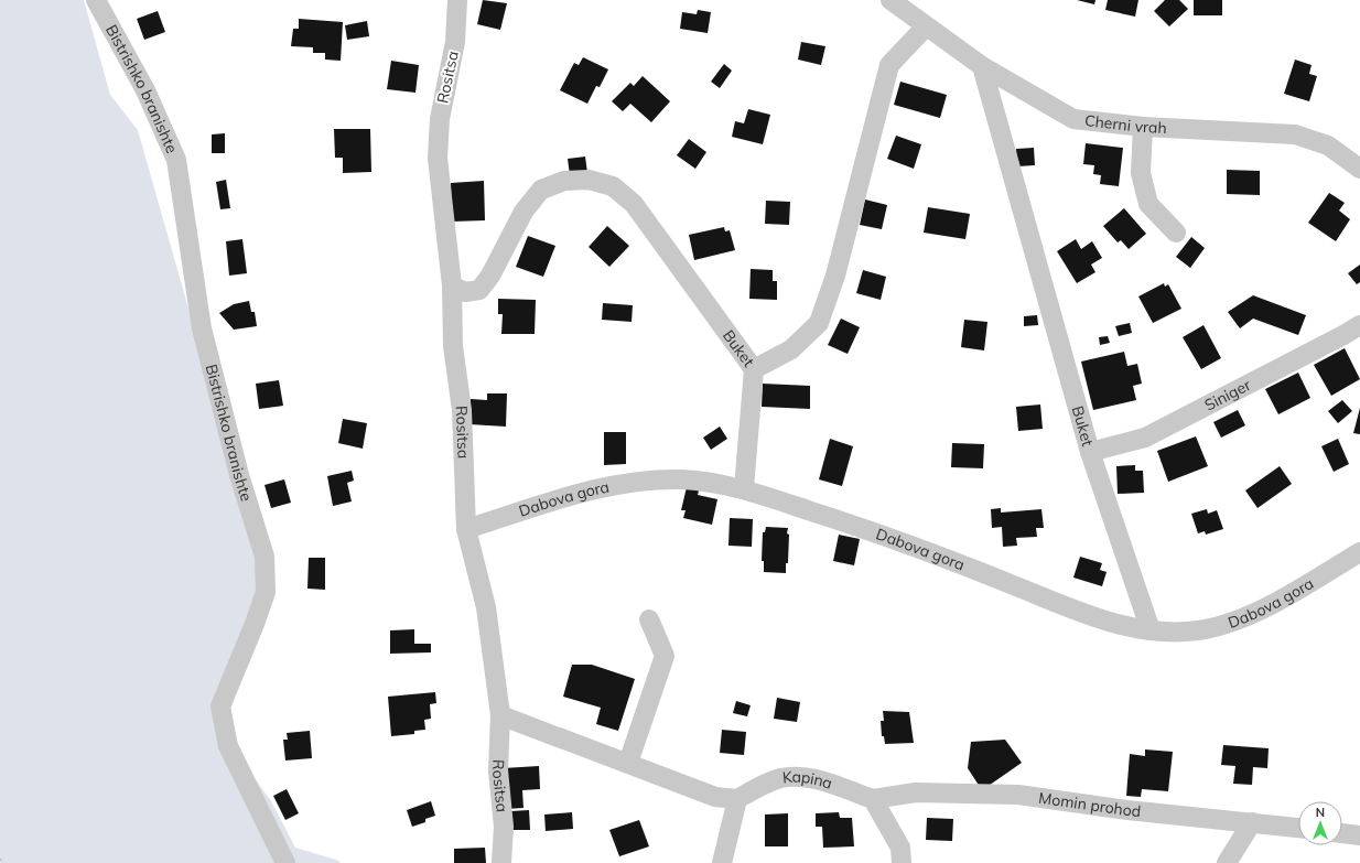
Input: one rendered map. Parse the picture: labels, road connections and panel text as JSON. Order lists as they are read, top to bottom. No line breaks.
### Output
{"streets":{"street":["Rositsa","Bistrishko branishte","Cherni vrah","Buket","Siniger","Dabova gora","Kapina","Momin prohod"]},"crossings":[["Rositsa","Buket"],["Rositsa","Dabova gora"],["Cherni vrah","Buket"],["Buket","Siniger"],["Buket","Dabova gora"],["Kapina","Momin prohod"]],"north":"top"}
